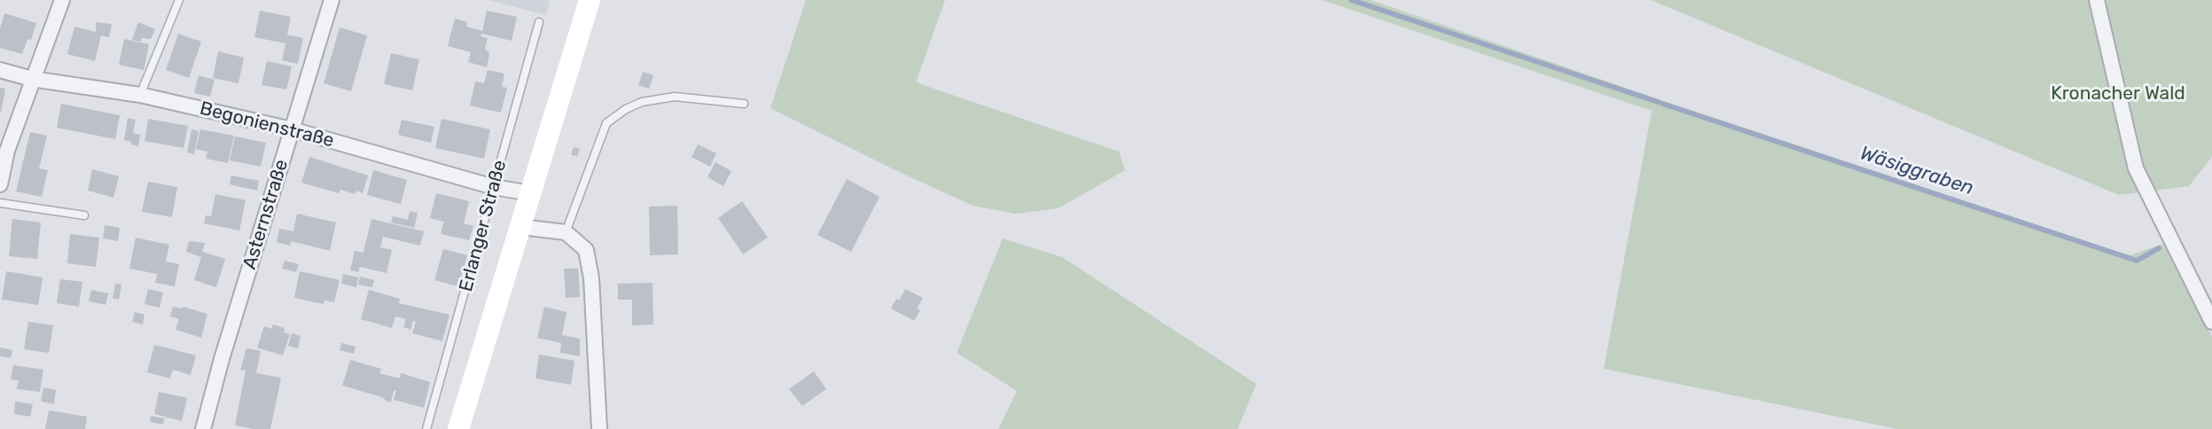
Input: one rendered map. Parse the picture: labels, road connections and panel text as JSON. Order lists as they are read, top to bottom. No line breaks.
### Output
{"streets":{"main road":["Erlanger Straße"],"street":["Begonienstraße","Asternstraße"]},"crossings":[["Begonienstraße","Asternstraße"],["Begonienstraße","Erlanger Straße"]],"water":["Wäsiggraben"],"parks":["Kronacher Wald"]}
